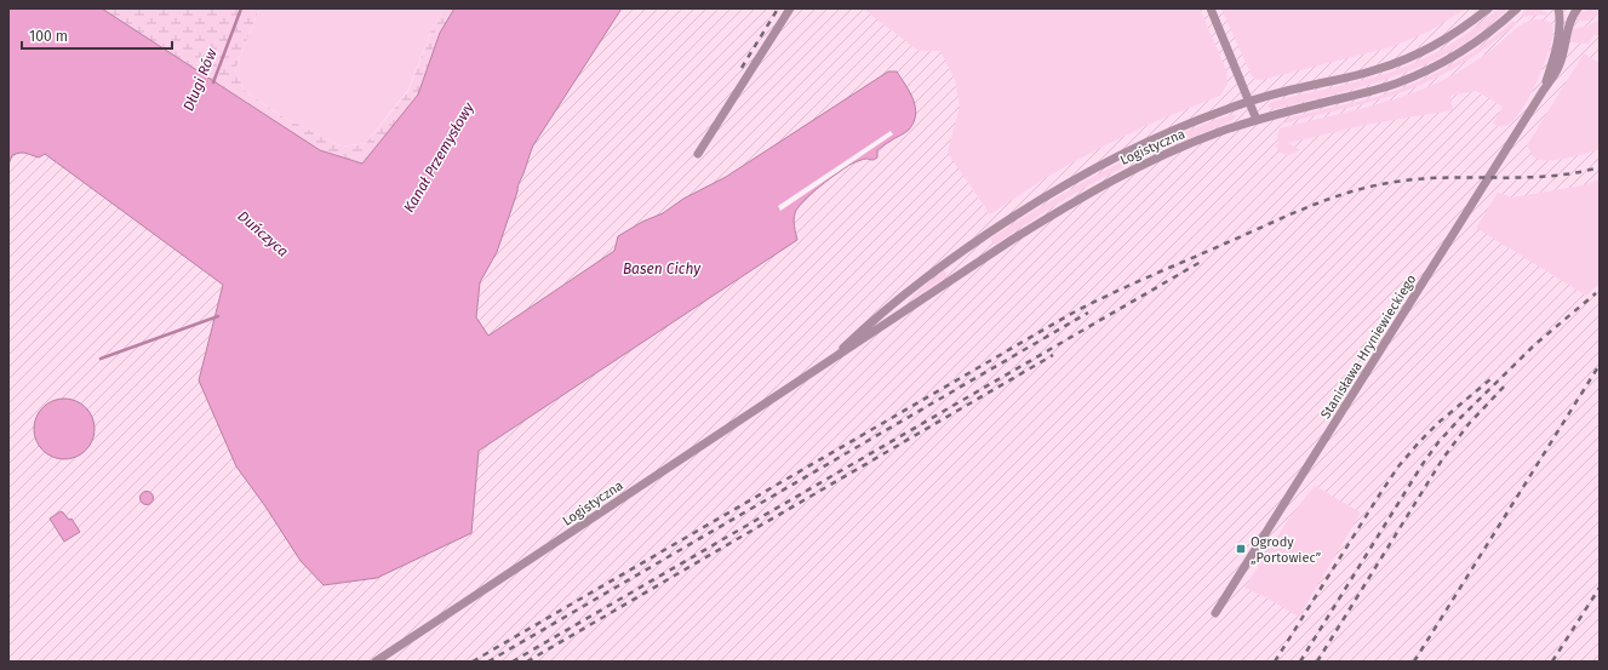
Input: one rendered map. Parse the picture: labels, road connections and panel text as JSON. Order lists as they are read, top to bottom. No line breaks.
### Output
{"streets":{"street":["Logistyczna","Stanisława Hryniewieckiego"]},"water":["Długi Rów","Kanał Przemysłowy","Duńczyca","Basen Cichy"],"places":{"transit":["Ogrody „Portowiec”"]},"scale_bar":"100 m"}
